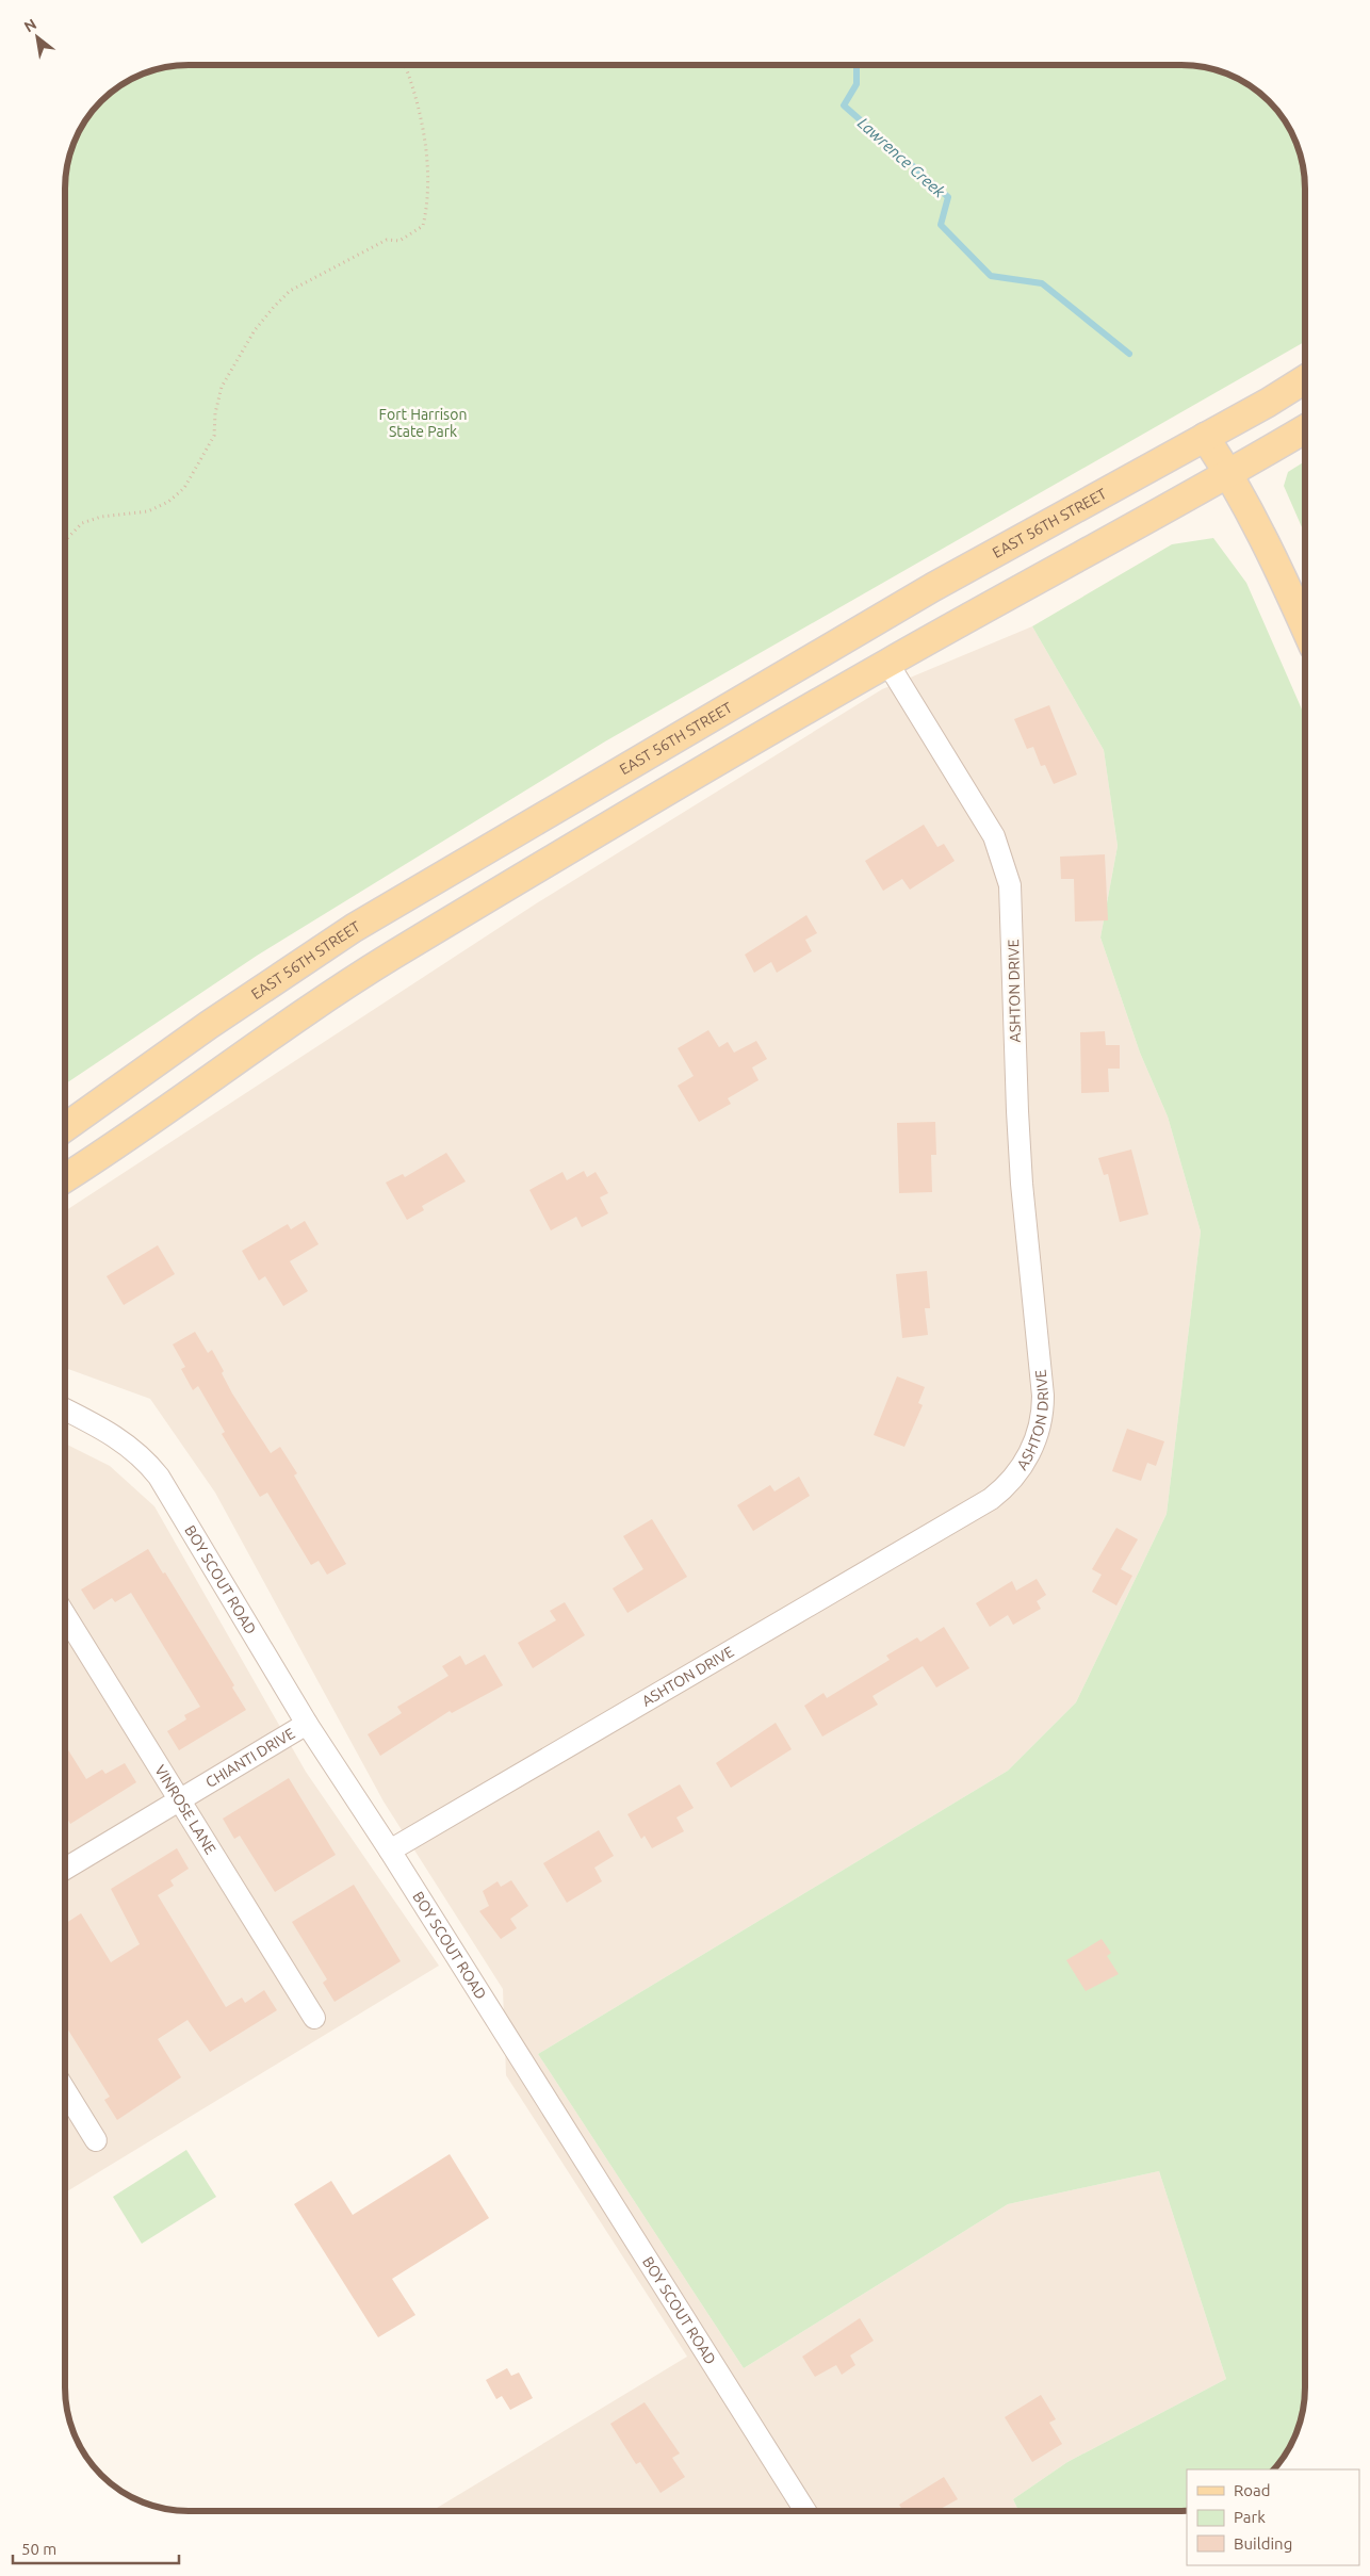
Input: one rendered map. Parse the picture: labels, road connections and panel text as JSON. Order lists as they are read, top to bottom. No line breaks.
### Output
{"streets":{"main road":["EAST 56TH STREET"],"street":["ASHTON DRIVE","BOY SCOUT ROAD","CHIANTI DRIVE","VINROSE LANE"]},"crossings":[["ASHTON DRIVE","BOY SCOUT ROAD"],["BOY SCOUT ROAD","CHIANTI DRIVE"],["CHIANTI DRIVE","VINROSE LANE"]],"water":["Lawrence Creek"],"parks":["Fort Harrison State Park"],"legend":["Road","Park","Building"],"scale_bar":"50 m","north":"top left"}
